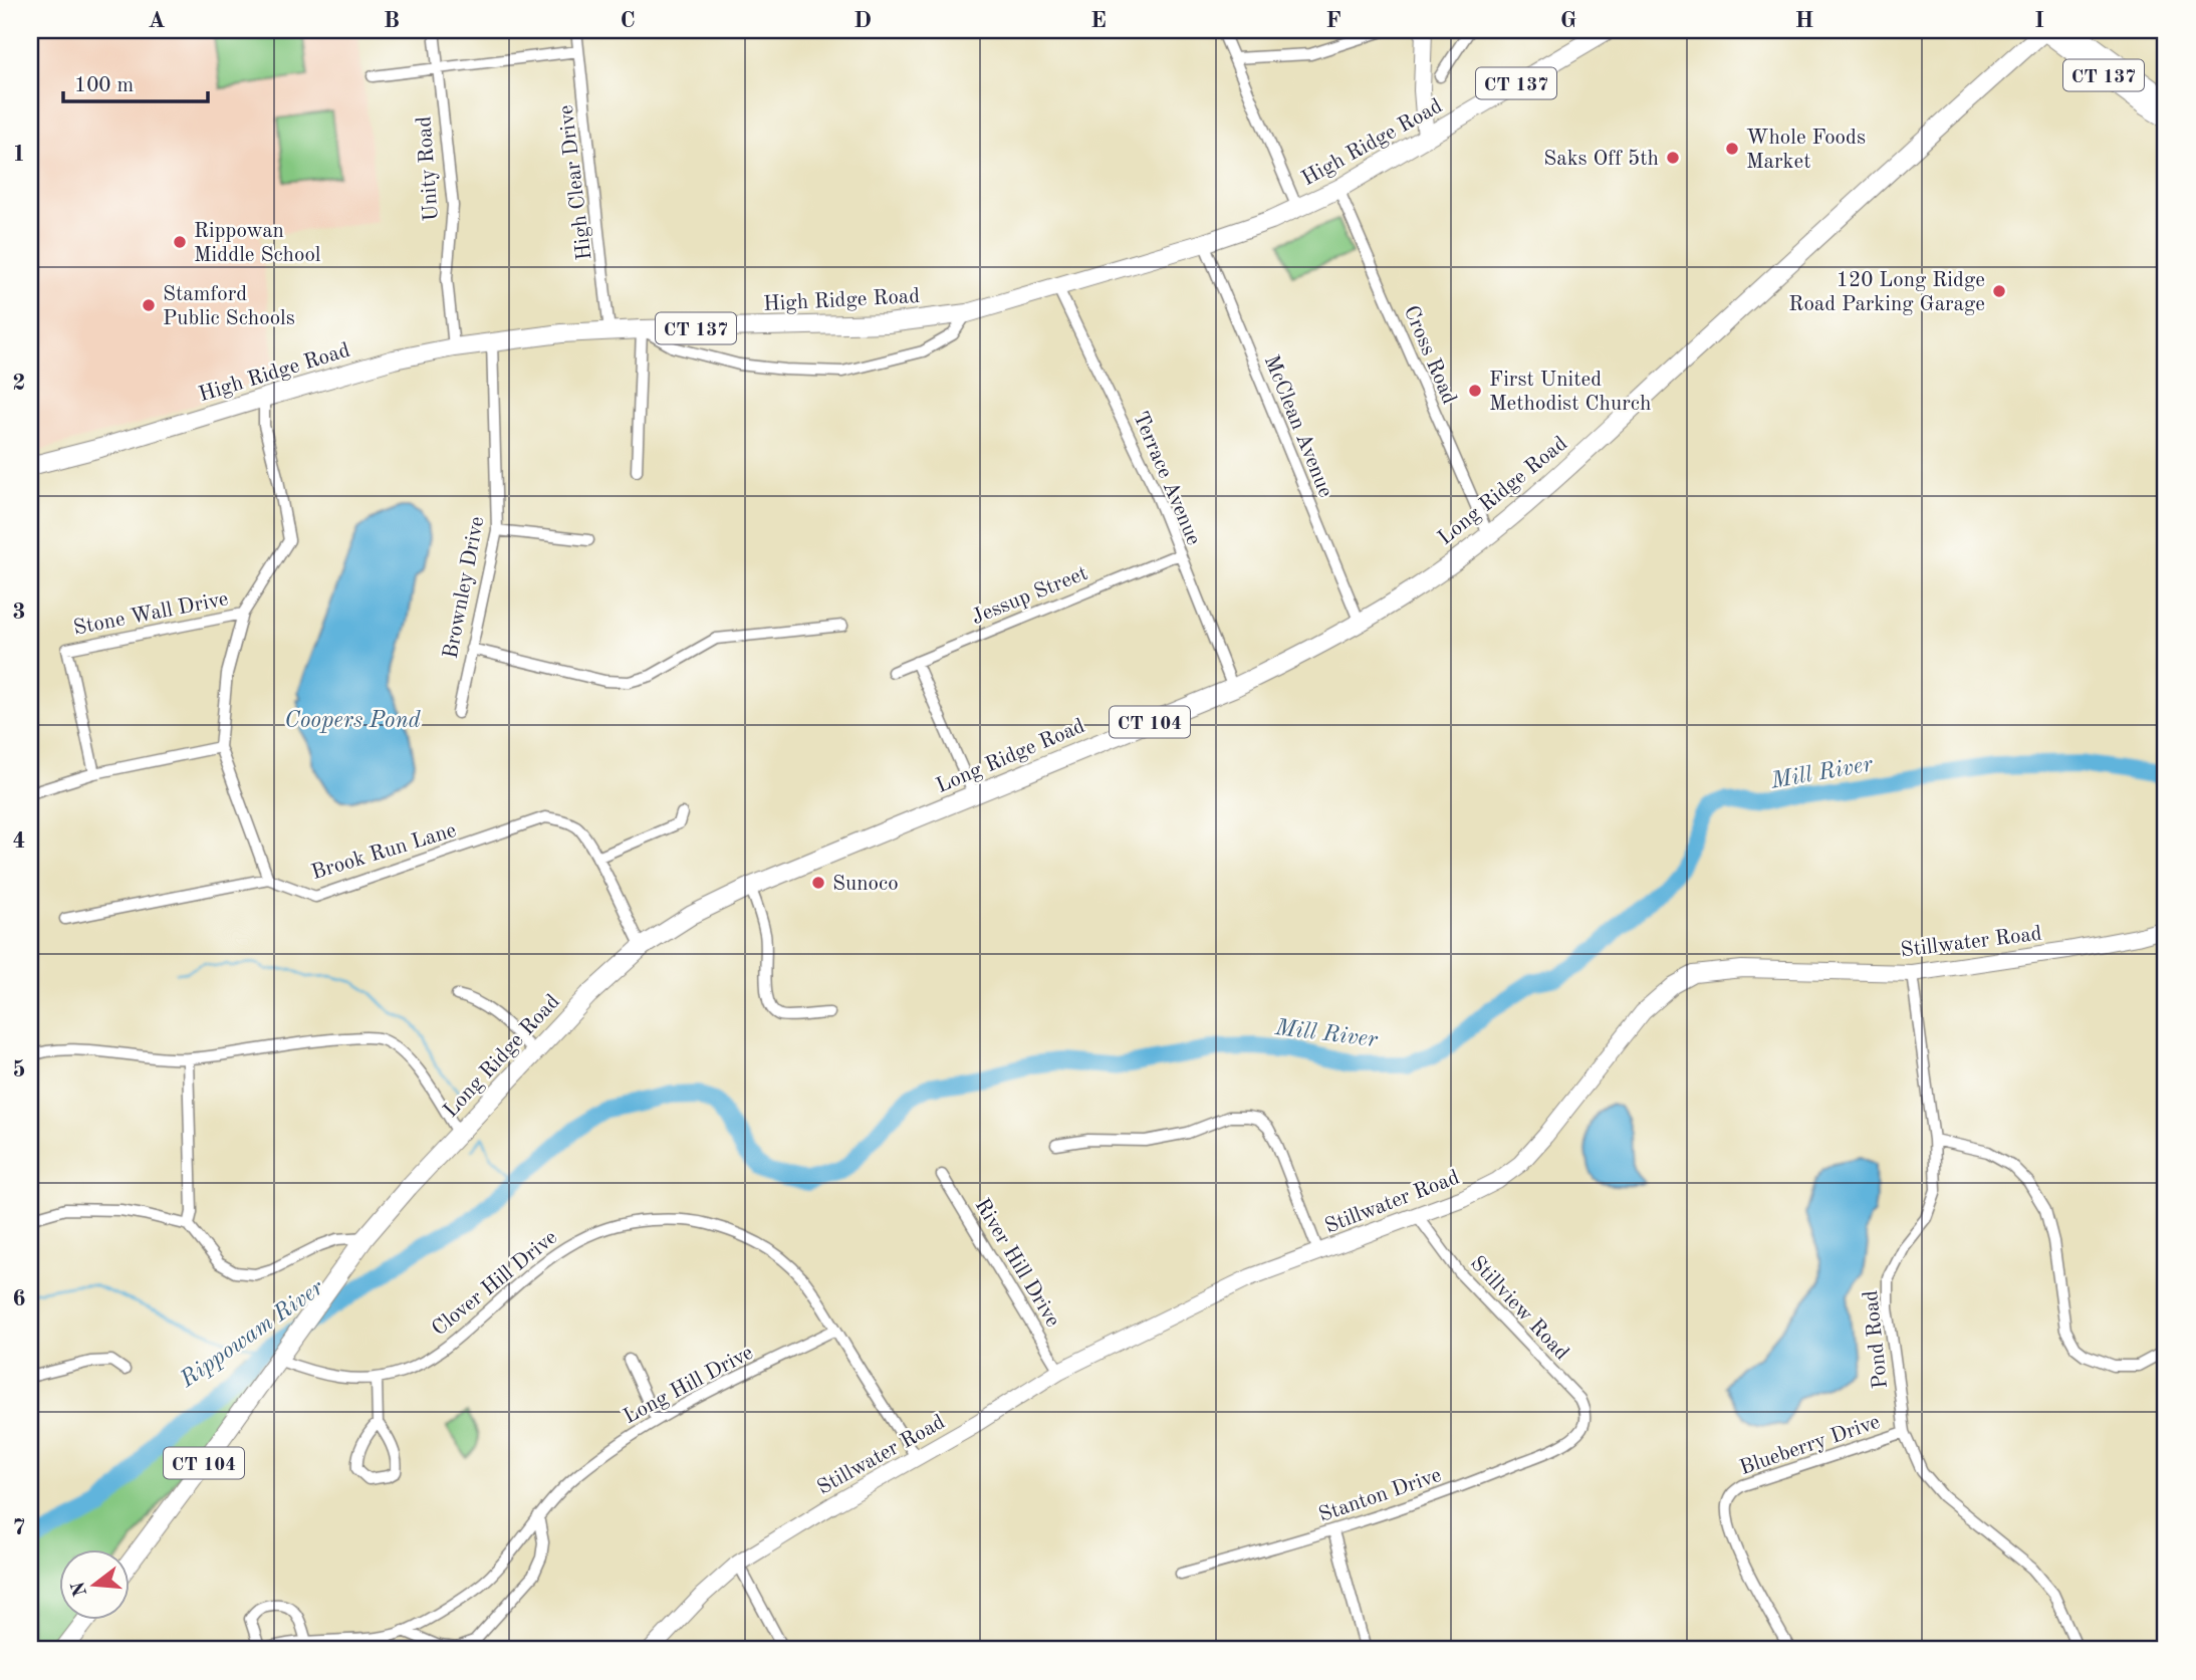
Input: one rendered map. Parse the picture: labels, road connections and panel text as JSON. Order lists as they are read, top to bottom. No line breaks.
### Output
{"streets":{"main road":["CT 137","High Ridge Road","Long Ridge Road","CT 104","Stillwater Road"],"street":["Unity Road","High Clear Drive","Cross Road","McClean Avenue","Terrace Avenue","Brownley Drive","Jessup Street","Stone Wall Drive","Brook Run Lane","River Hill Drive","Clover Hill Drive","Stillview Road","Pond Road","Long Hill Drive","Blueberry Drive","Stanton Drive"]},"crossings":[["CT 137","Long Ridge Road"],["High Ridge Road","Unity Road"],["High Ridge Road","High Clear Drive"],["High Ridge Road","Cross Road"],["High Ridge Road","McClean Avenue"],["High Ridge Road","Terrace Avenue"],["High Ridge Road","Brownley Drive"],["Cross Road","Long Ridge Road"],["McClean Avenue","Long Ridge Road"],["Terrace Avenue","Long Ridge Road"],["Terrace Avenue","Jessup Street"],["Long Ridge Road","Brook Run Lane"],["Long Ridge Road","Clover Hill Drive"],["Stillwater Road","River Hill Drive"],["Stillwater Road","Clover Hill Drive"],["Stillwater Road","Stillview Road"],["Stillwater Road","Pond Road"],["Clover Hill Drive","Long Hill Drive"],["Stillview Road","Stanton Drive"],["Pond Road","Blueberry Drive"]],"water":["Coopers Pond","Mill River","Rippowam River"],"places":["Whole Foods Market","Saks Off 5th","Rippowan Middle School","120 Long Ridge Road Parking Garage","Stamford Public Schools","First United Methodist Church","Sunoco"],"scale_bar":"100 m","north":"left","grid":{"columns":["A","B","C","D","E","F","G","H","I"],"rows":["1","2","3","4","5","6","7"]}}
